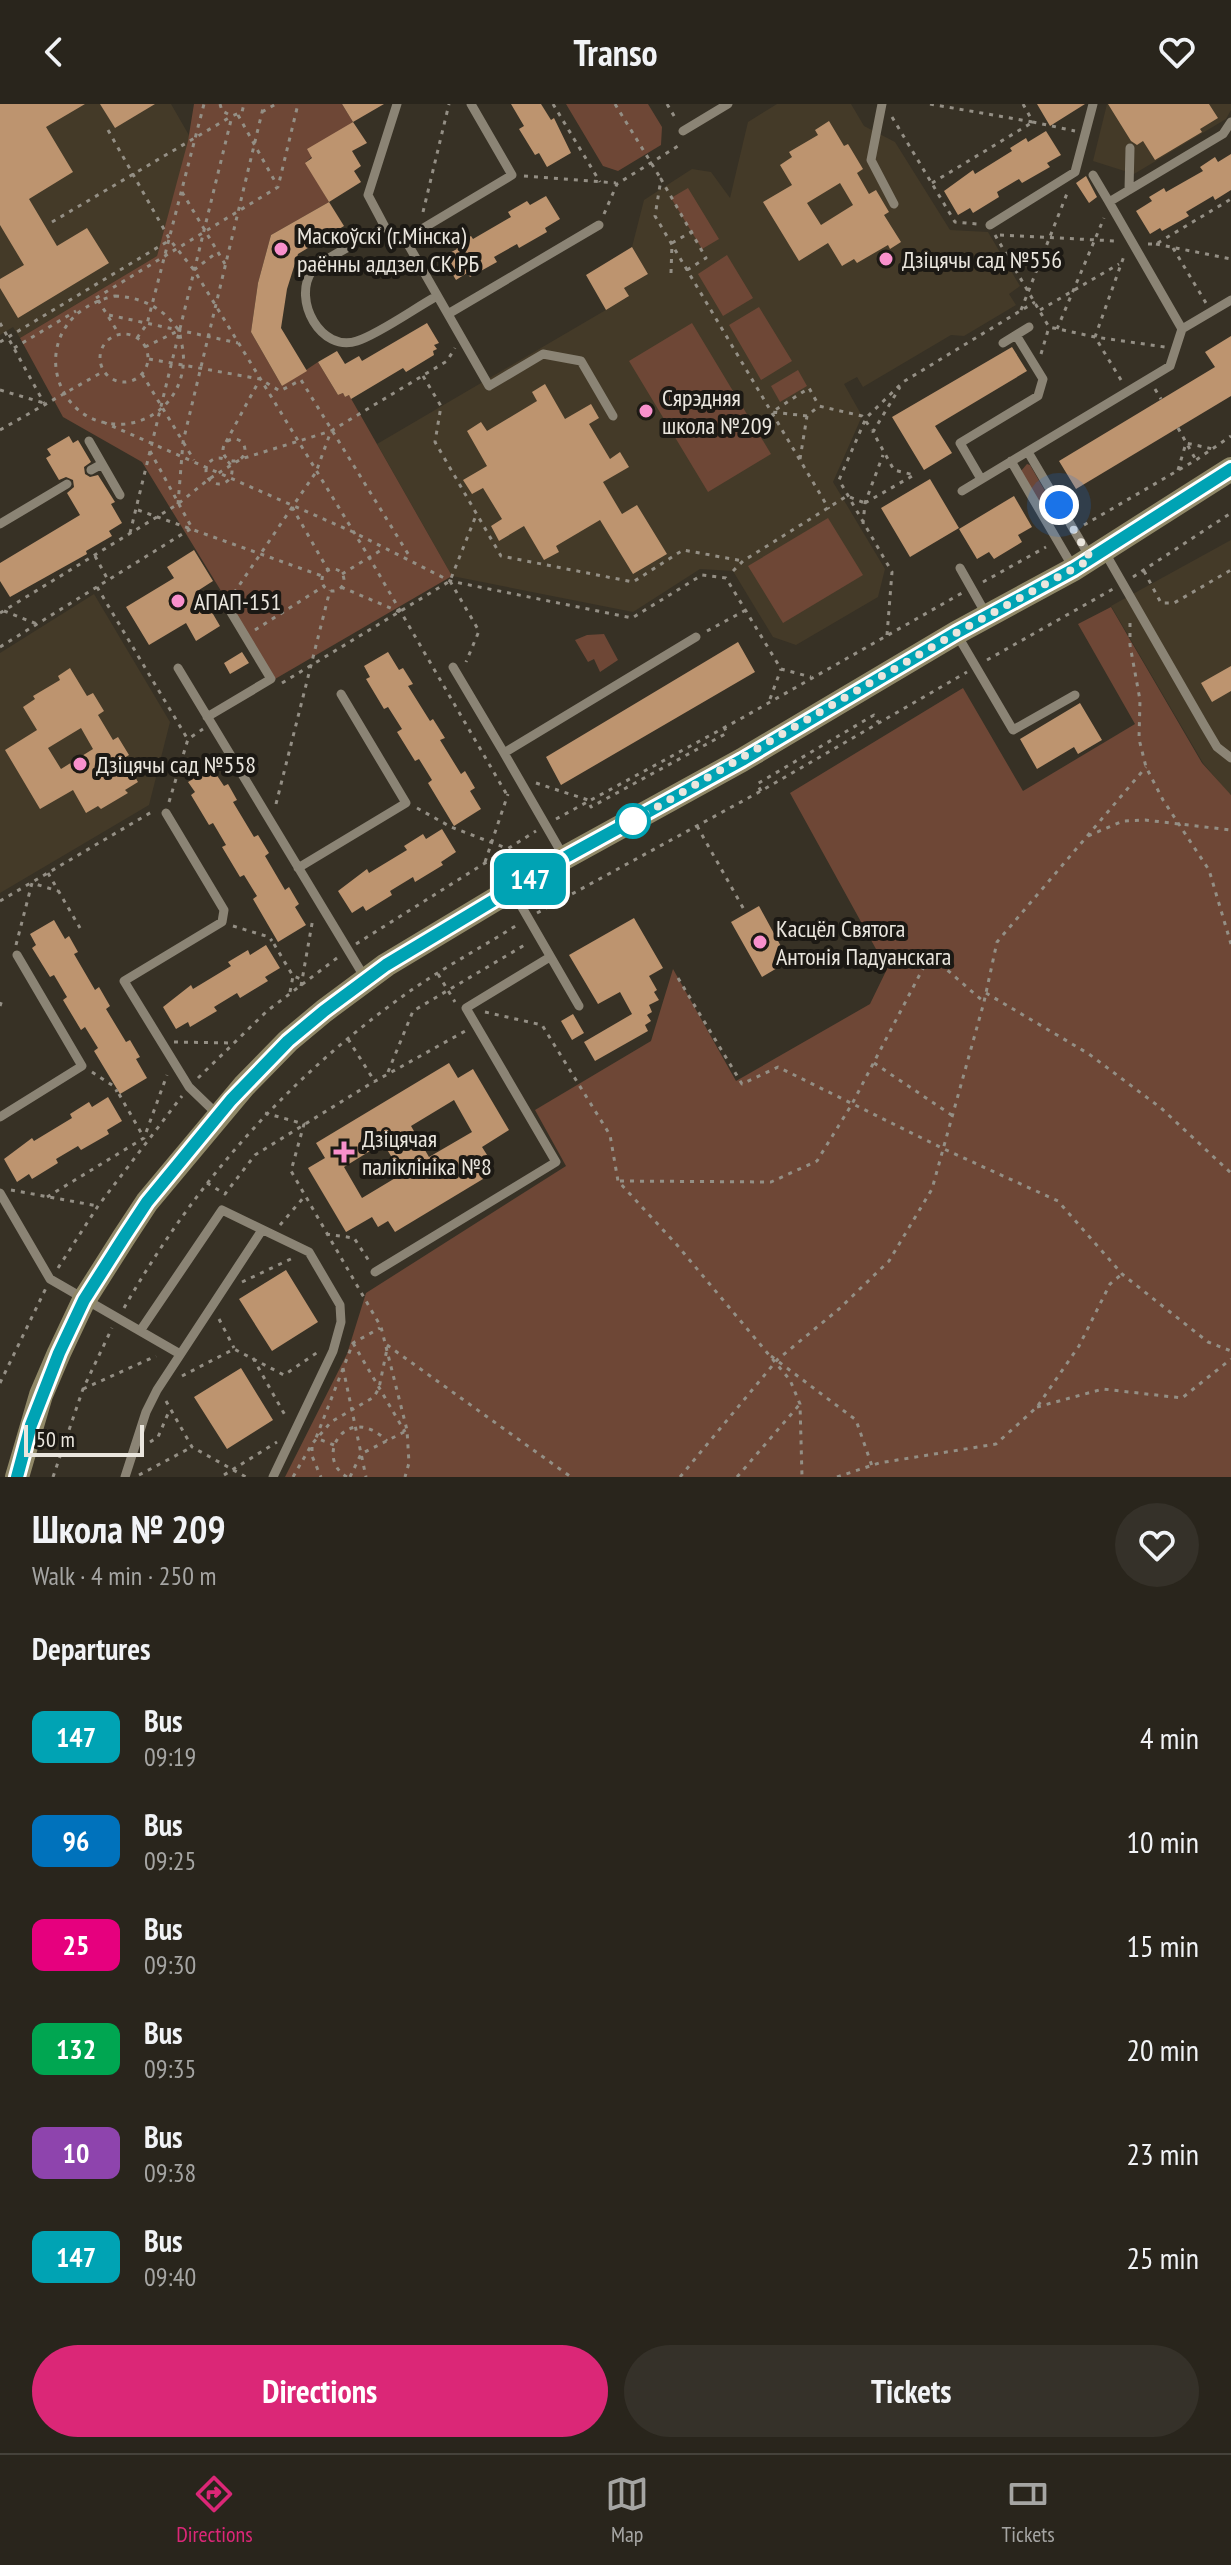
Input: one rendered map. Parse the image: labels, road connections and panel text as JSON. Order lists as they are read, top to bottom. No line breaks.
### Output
{"places":{"other":["Маскоўскі (г.Мінска) раённы аддзел СК РБ","Дзіцячы сад №556","Сярэдняя школа №209","АПАП-151","Дзіцячы сад №558","Касцёл Святога Антонія Падуанскага"],"health":["Дзіцячая паліклініка №8"]},"lines":["bus line 147"],"scale_bar":"50 m","page":{"header":"Transo","on_map":"147","scale":"50 m","heading":[["Школа № 209","Walk · 4 min · 250 m"],"Departures"],"list":[{"mark":"147","name":"Bus","note":"09:19","value":"4 min"},{"mark":"96","name":"Bus","note":"09:25","value":"10 min"},{"mark":"25","name":"Bus","note":"09:30","value":"15 min"},{"mark":"132","name":"Bus","note":"09:35","value":"20 min"},{"mark":"10","name":"Bus","note":"09:38","value":"23 min"},{"mark":"147","name":"Bus","note":"09:40","value":"25 min"}],"buttons":["Directions","Tickets"],"tabs":["Directions","Map","Tickets"]}}
